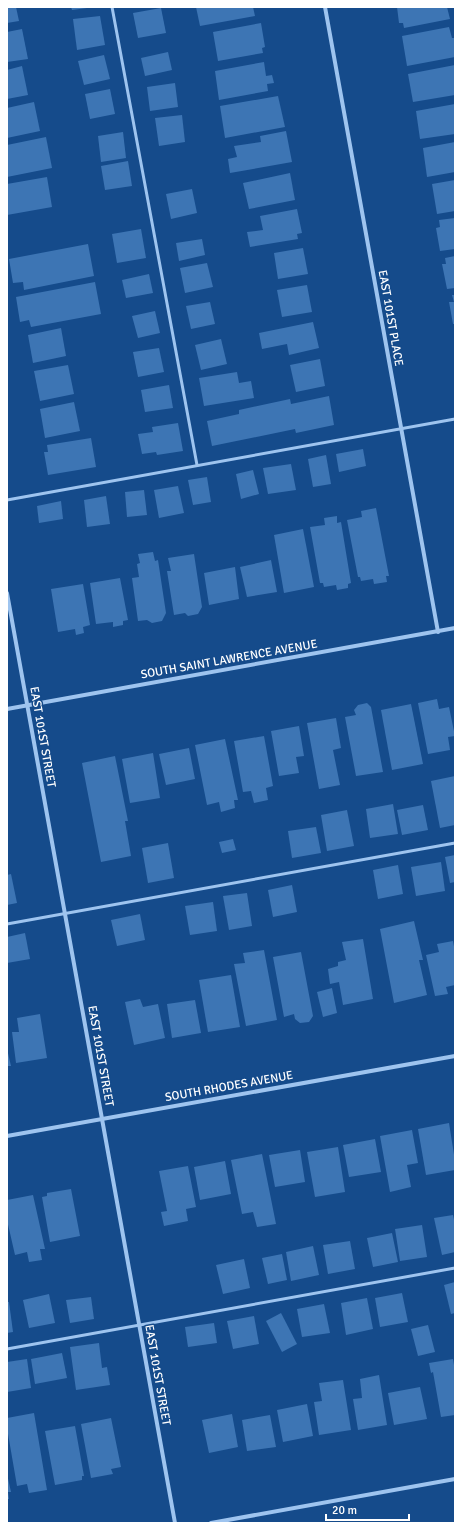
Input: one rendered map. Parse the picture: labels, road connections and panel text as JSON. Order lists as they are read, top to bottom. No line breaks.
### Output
{"streets":{"street":["EAST 101ST PLACE","SOUTH SAINT LAWRENCE AVENUE","EAST 101ST STREET","SOUTH RHODES AVENUE"]},"crossings":[["EAST 101ST PLACE","SOUTH SAINT LAWRENCE AVENUE"],["SOUTH SAINT LAWRENCE AVENUE","EAST 101ST STREET"],["EAST 101ST STREET","SOUTH RHODES AVENUE"]],"scale_bar":"20 m"}
